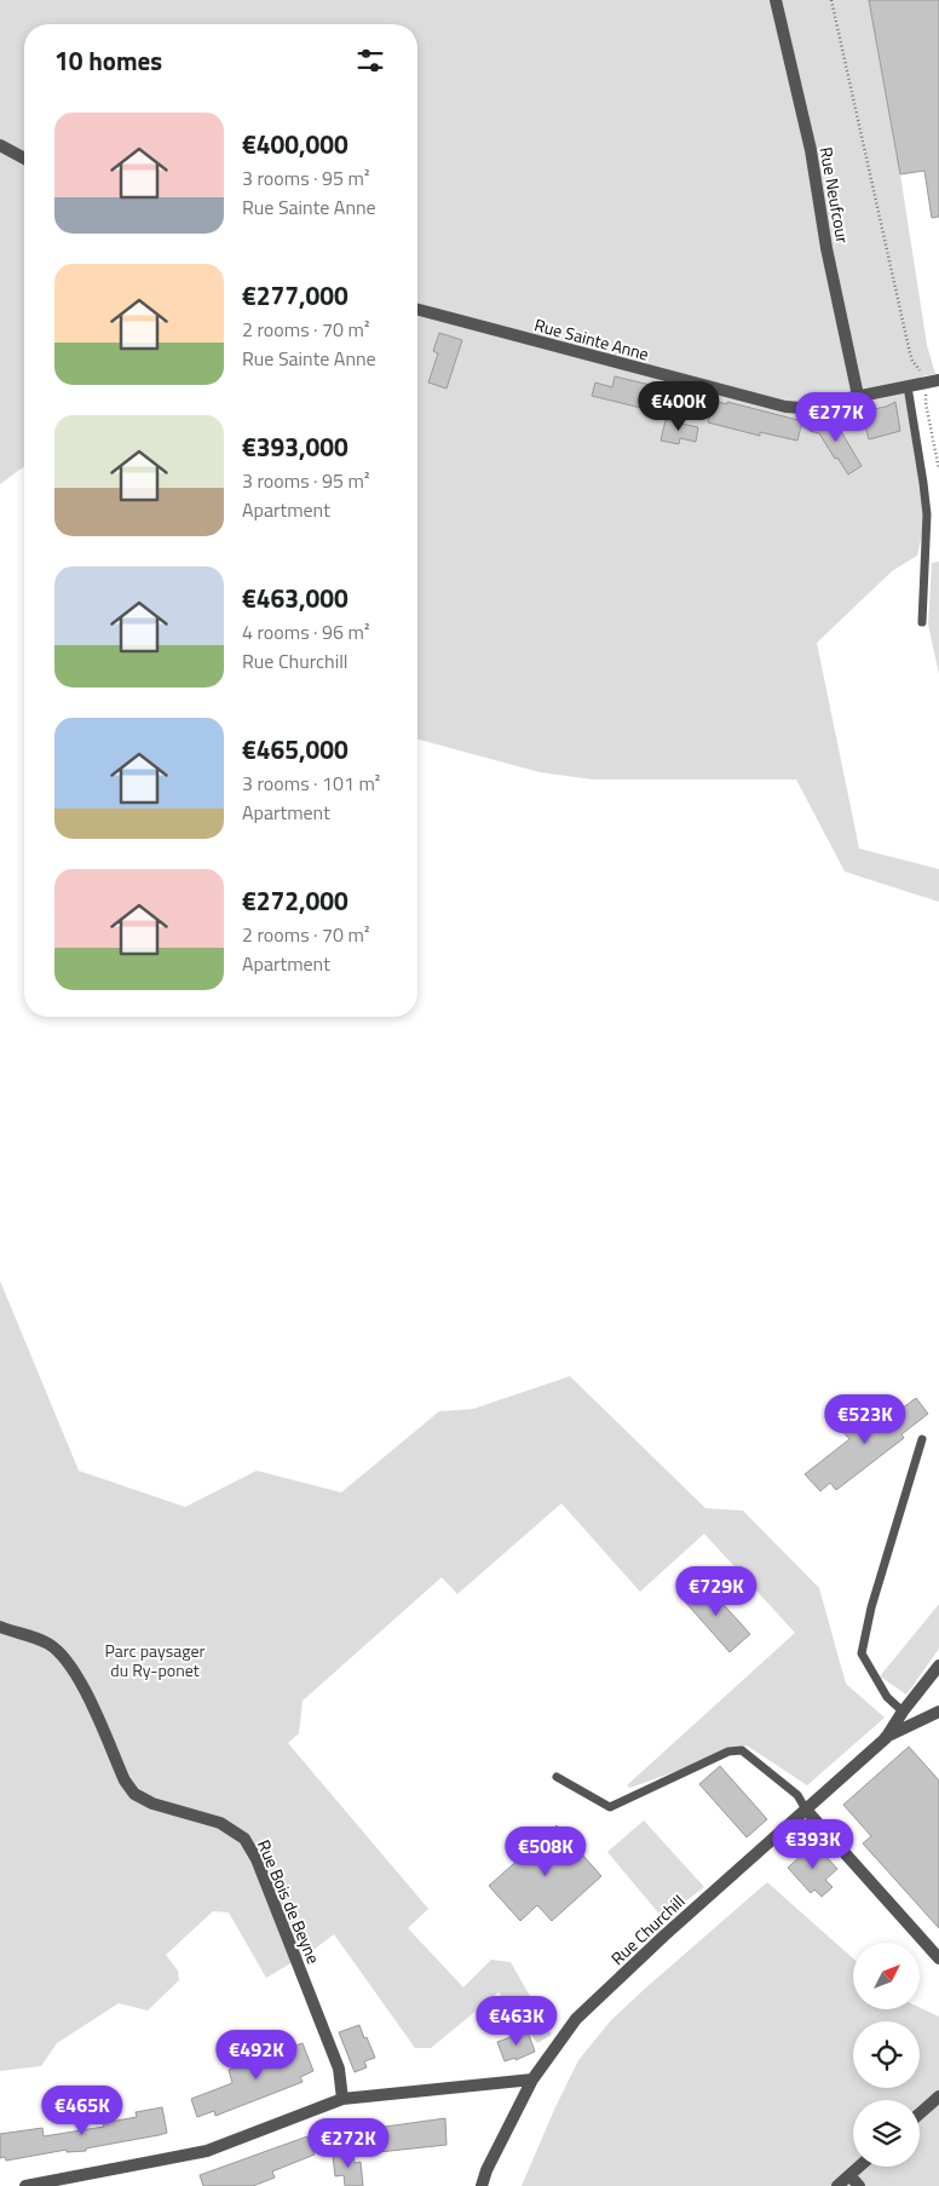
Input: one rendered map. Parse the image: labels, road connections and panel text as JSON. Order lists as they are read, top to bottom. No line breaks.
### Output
{"streets":{"street":["Rue Neufcour","Rue Sainte Anne","Rue Bois de Beyne","Rue Churchill"]},"crossings":[["Rue Neufcour","Rue Sainte Anne"]],"parks":["Parc paysager du Ry-ponet"],"north":"top right","page":{"heading":"10 homes","list":[{"name":"€400,000","note":"3 rooms · 95 m² · Rue Sainte Anne"},{"name":"€277,000","note":"2 rooms · 70 m² · Rue Sainte Anne"},{"name":"€393,000","note":"3 rooms · 95 m² · Apartment"},{"name":"€463,000","note":"4 rooms · 96 m² · Rue Churchill"},{"name":"€465,000","note":"3 rooms · 101 m² · Apartment"},{"name":"€272,000","note":"2 rooms · 70 m² · Apartment"}],"price":["€400K","€277K","€523K","€729K","€393K","€508K","€463K","€492K","€465K","€272K"]}}
